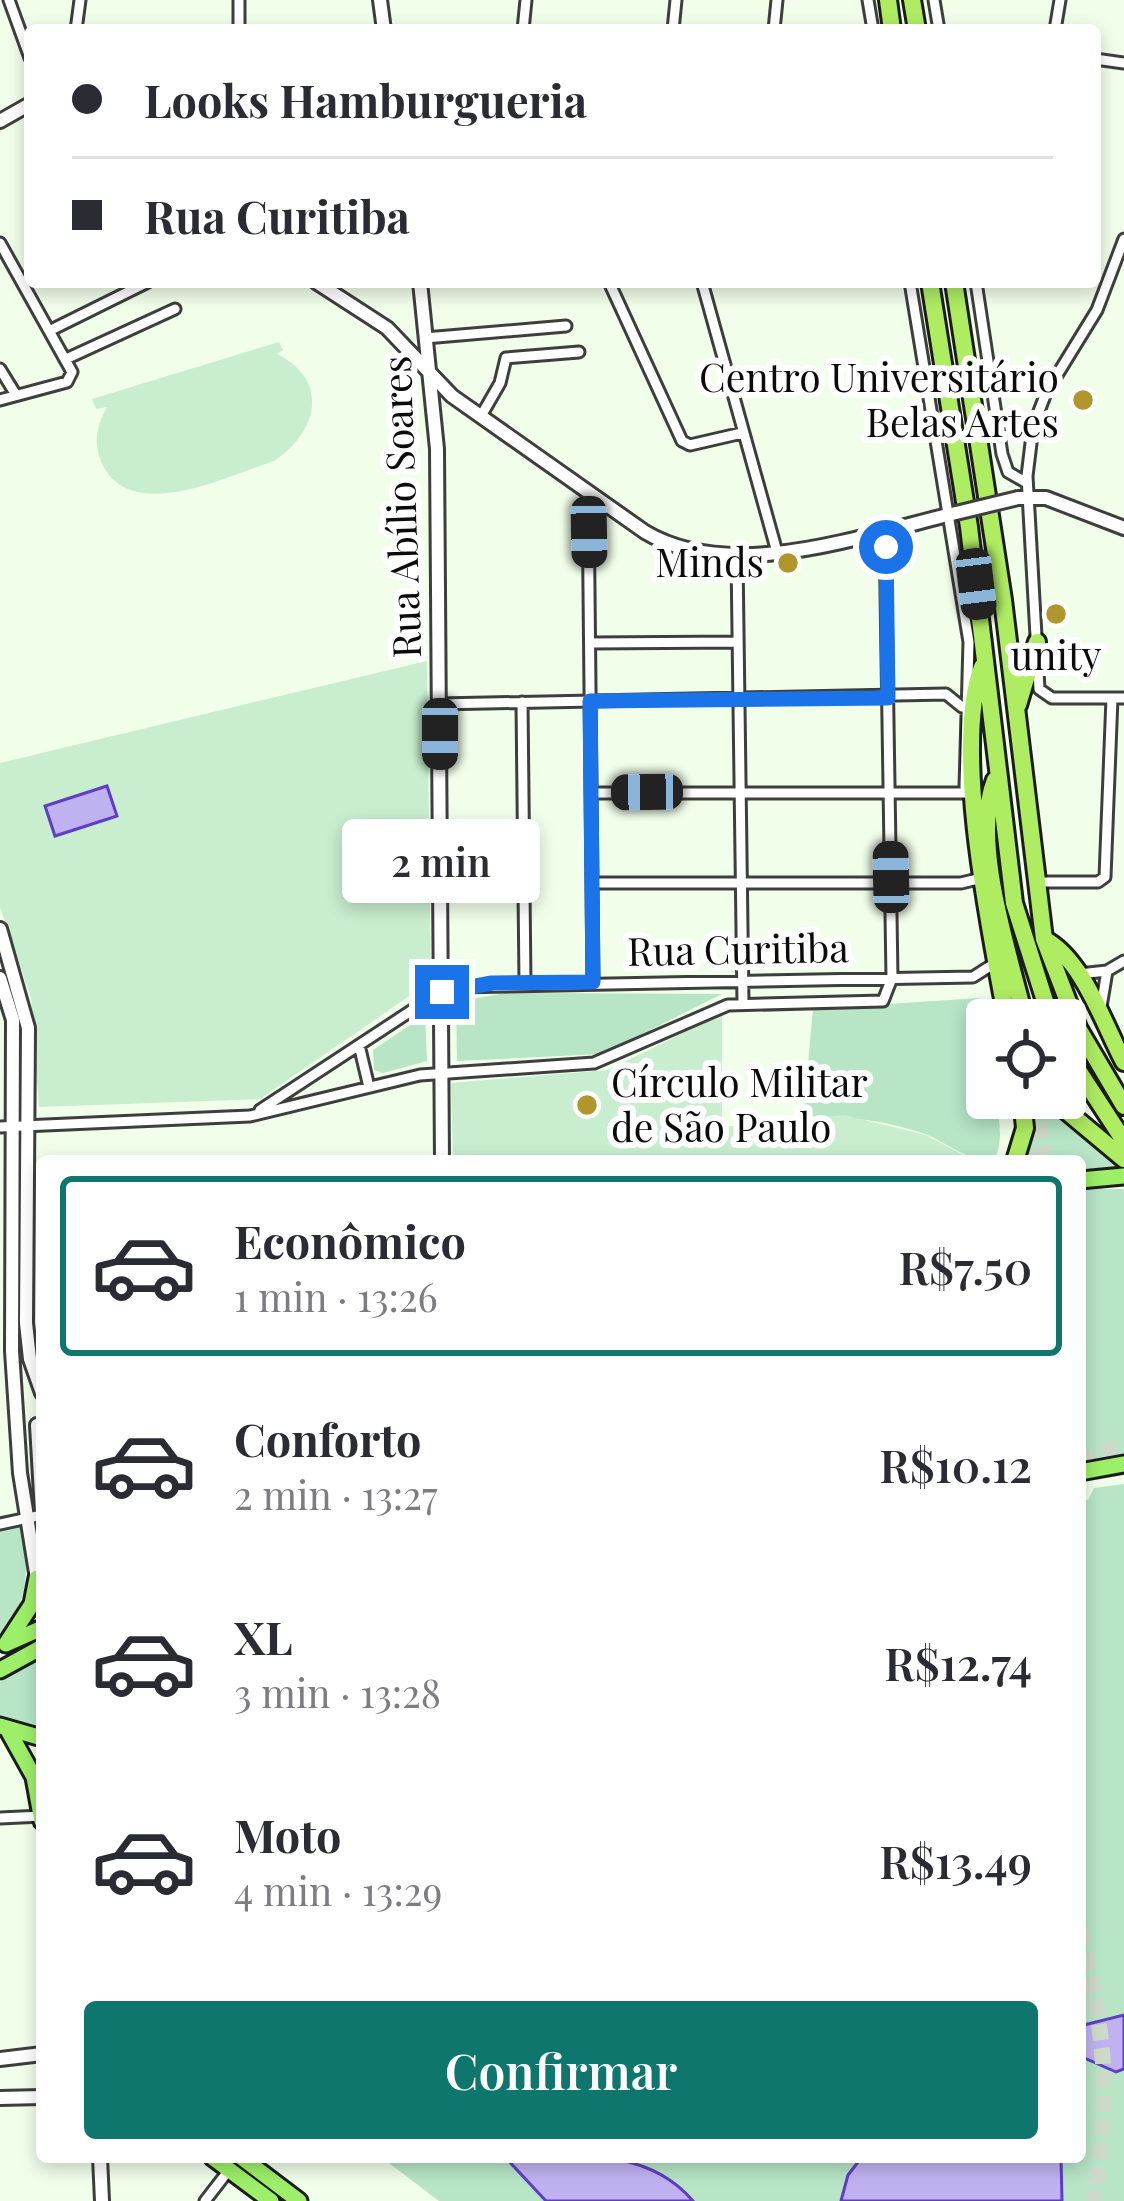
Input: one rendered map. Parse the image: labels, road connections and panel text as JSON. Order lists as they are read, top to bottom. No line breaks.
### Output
{"streets":{"street":["Rua Abílio Soares","Rua Curitiba"]},"crossings":[["Rua Abílio Soares","Rua Curitiba"]],"places":["Centro Universitário Belas Artes","Minds","unity","Círculo Militar de São Paulo"],"page":{"banner":["Looks Hamburgueria","Rua Curitiba"],"bubble":"2 min","list":[{"name":"Econômico","note":"1 min · 13:26","value":"R$7.50"},{"name":"Conforto","note":"2 min · 13:27","value":"R$10.12"},{"name":"XL","note":"3 min · 13:28","value":"R$12.74"},{"name":"Moto","note":"4 min · 13:29","value":"R$13.49"}],"buttons":"Confirmar"}}
